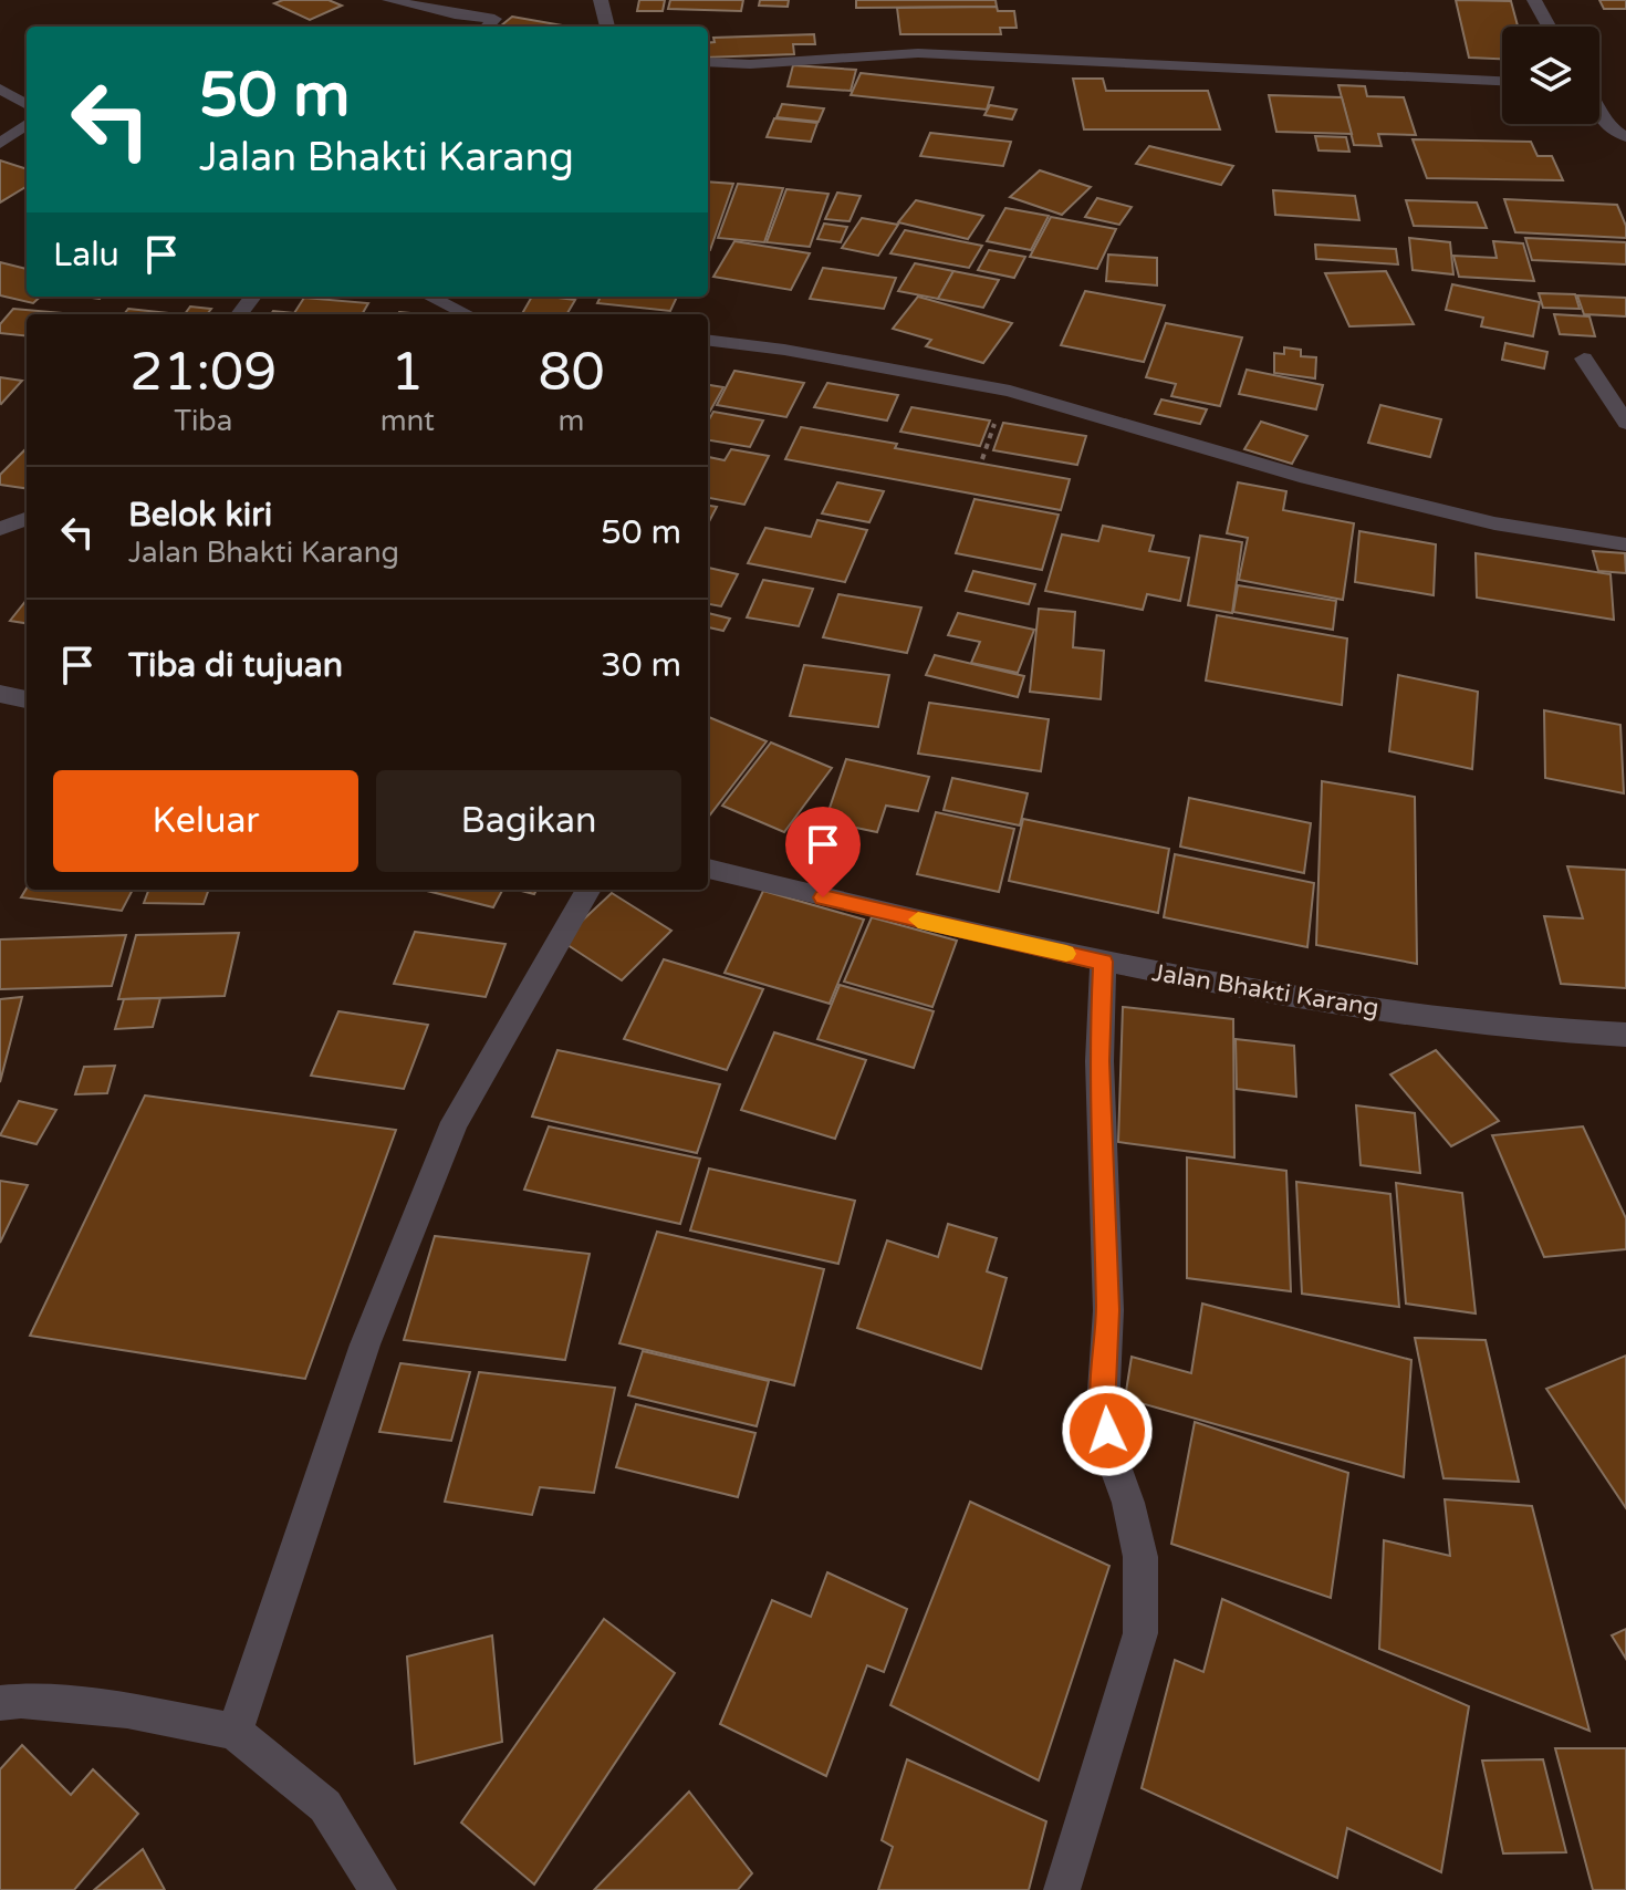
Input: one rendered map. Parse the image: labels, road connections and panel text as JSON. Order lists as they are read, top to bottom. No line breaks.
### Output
{"streets":{"street":["Jalan Bhakti Karang"]},"page":{"turn":["50 m","Jalan Bhakti Karang"],"then":"Lalu","eta":["21:09","Tiba","1","mnt","80","m"],"list":[{"name":"Belok kiri","note":"Jalan Bhakti Karang","value":"50 m"},{"name":"Tiba di tujuan","value":"30 m"}],"buttons":["Keluar","Bagikan"]}}
